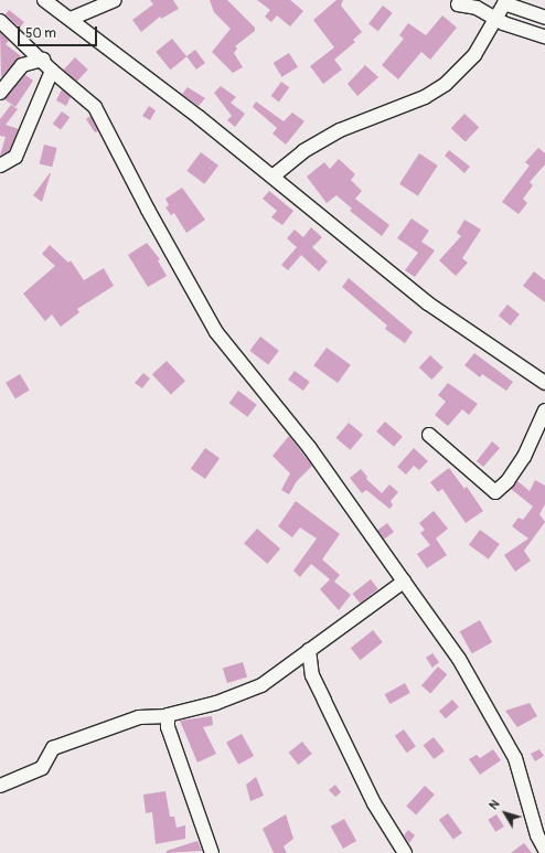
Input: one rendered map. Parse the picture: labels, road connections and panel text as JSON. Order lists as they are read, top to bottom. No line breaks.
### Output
{"scale_bar":"50 m","north":"top left"}
